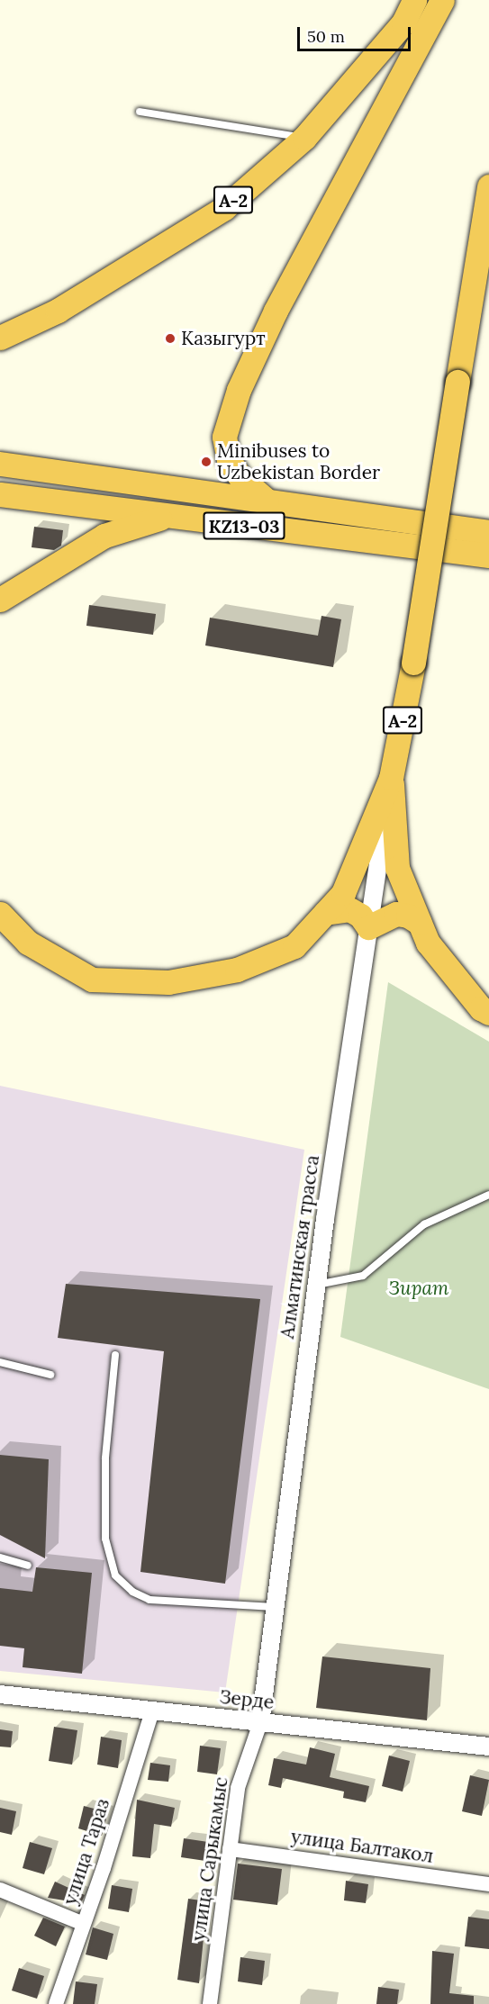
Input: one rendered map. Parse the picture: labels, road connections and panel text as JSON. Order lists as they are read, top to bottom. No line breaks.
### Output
{"streets":{"highway":["A-2","KZ13-03"],"street":["Алматинская трасса","Зерде","улица Балтакол","улица Тараз","улица Сарыкамыс"]},"crossings":[["A-2","Алматинская трасса"],["Алматинская трасса","Зерде"],["Алматинская трасса","улица Сарыкамыс"],["Зерде","улица Тараз"],["Зерде","улица Сарыкамыс"],["улица Балтакол","улица Сарыкамыс"]],"parks":["Зират"],"places":["Казыгурт","Minibuses to Uzbekistan Border"],"scale_bar":"50 m"}
